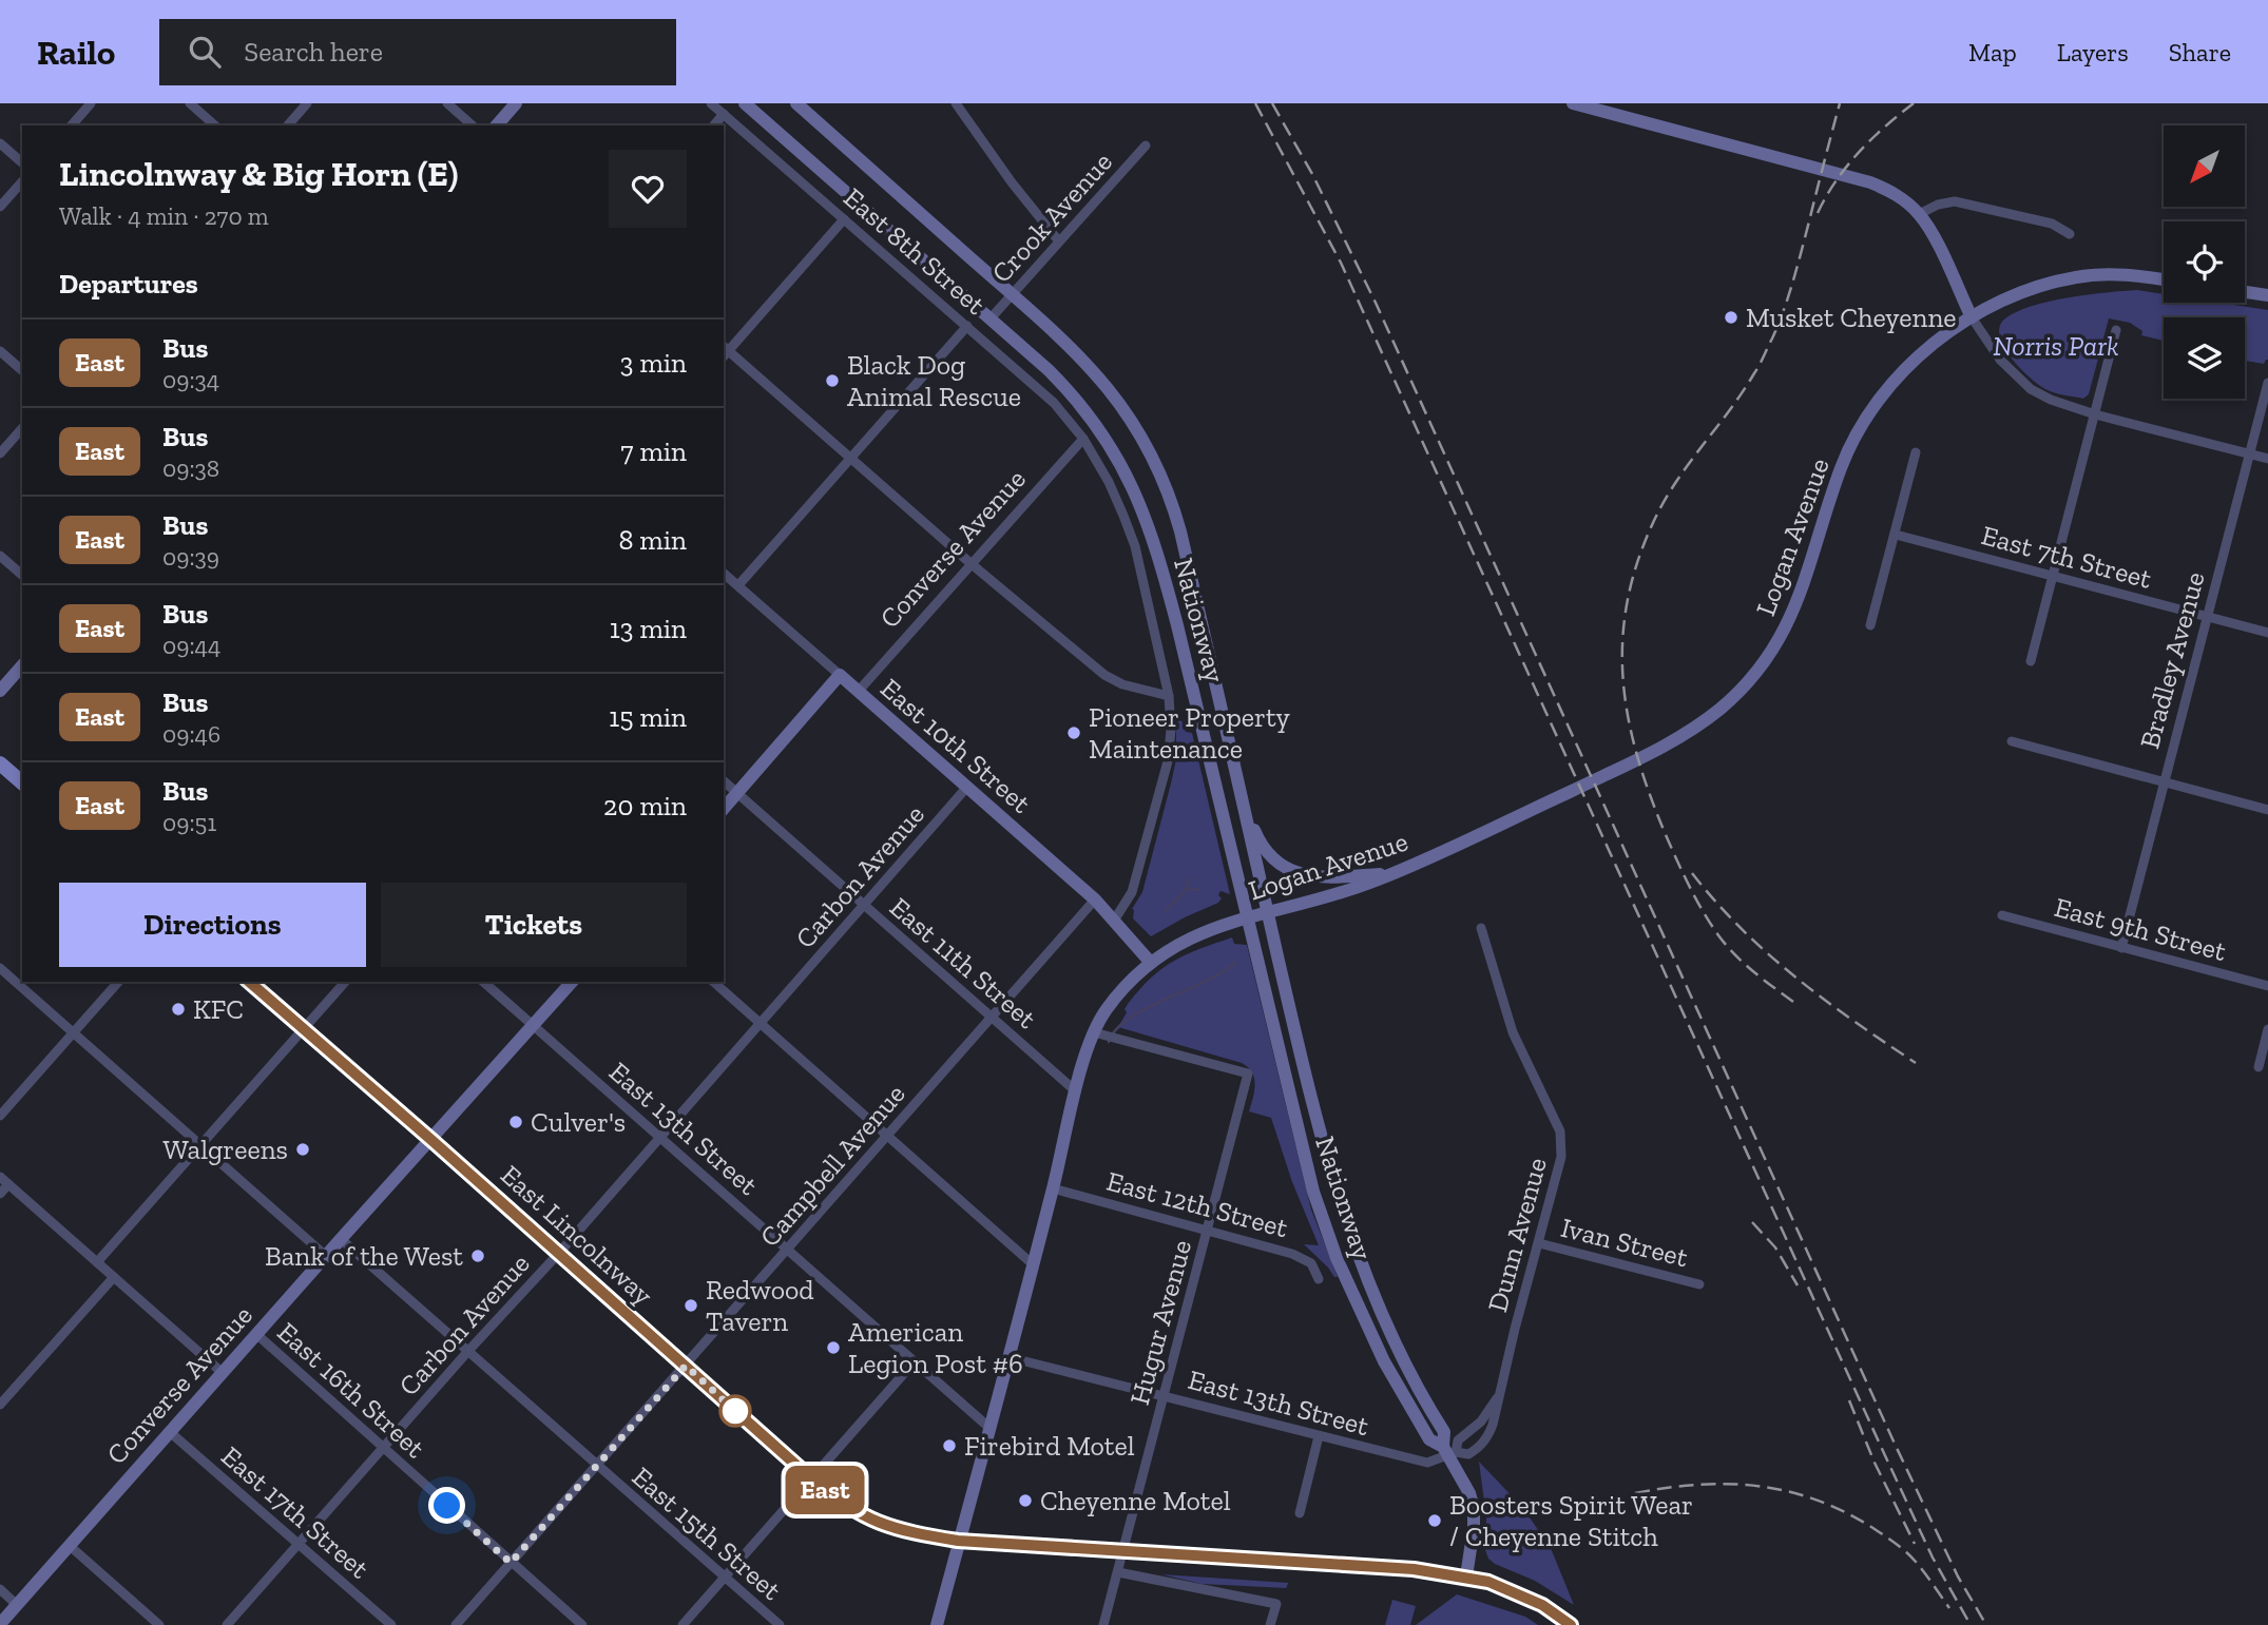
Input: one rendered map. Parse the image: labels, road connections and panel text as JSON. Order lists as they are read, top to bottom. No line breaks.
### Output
{"streets":{"main road":["Logan Avenue","Converse Avenue","Nationway","East 10th Street","East Lincolnway"],"street":["Crook Avenue","East 8th Street","East 7th Street","Bradley Avenue","Carbon Avenue","East 9th Street","East 11th Street","East 13th Street","Campbell Avenue","East 12th Street","Dunn Avenue","Ivan Street","Hugur Avenue","East 16th Street","East 17th Street","East 15th Street"]},"crossings":[["Crook Avenue","Nationway"],["East 8th Street","Converse Avenue"],["Logan Avenue","Nationway"],["Logan Avenue","East 10th Street"],["Logan Avenue","East 11th Street"],["Logan Avenue","East 13th Street"],["Logan Avenue","East 12th Street"],["Logan Avenue","East Lincolnway"],["Logan Avenue","Hugur Avenue"],["Converse Avenue","East 10th Street"],["Converse Avenue","East 13th Street"],["Converse Avenue","East Lincolnway"],["Converse Avenue","East 16th Street"],["Converse Avenue","East 17th Street"],["Converse Avenue","East 15th Street"],["East 7th Street","Bradley Avenue"],["Nationway","East 13th Street"],["Nationway","East Lincolnway"],["Nationway","Dunn Avenue"],["Bradley Avenue","East 9th Street"],["East 10th Street","Carbon Avenue"],["East 10th Street","Campbell Avenue"],["Carbon Avenue","East 11th Street"],["Carbon Avenue","East 13th Street"],["Carbon Avenue","East Lincolnway"],["Carbon Avenue","East 16th Street"],["Carbon Avenue","East 17th Street"],["Carbon Avenue","East 15th Street"],["East 11th Street","Campbell Avenue"],["East 13th Street","Campbell Avenue"],["East 13th Street","Dunn Avenue"],["East 13th Street","Hugur Avenue"],["Campbell Avenue","East Lincolnway"],["Campbell Avenue","East 16th Street"],["Campbell Avenue","East 15th Street"],["East 12th Street","Hugur Avenue"],["East Lincolnway","Hugur Avenue"],["Dunn Avenue","Ivan Street"]],"parks":["Norris Park"],"places":["Musket Cheyenne","Black Dog Animal Rescue","Pioneer Property Maintenance","KFC","Culver's","Walgreens","Bank of the West","Redwood Tavern","American Legion Post #6","Firebird Motel","Cheyenne Motel","Boosters Spirit Wear / Cheyenne Stitch"],"lines":["bus line East"],"north":"bottom left","page":{"header":"Railo","search":"Search here","nav":["Map","Layers","Share"],"on_map":"East","heading":[["Lincolnway & Big Horn (E)","Walk · 4 min · 270 m"],"Departures"],"list":[{"mark":"East","name":"Bus","note":"09:34","value":"3 min"},{"mark":"East","name":"Bus","note":"09:38","value":"7 min"},{"mark":"East","name":"Bus","note":"09:39","value":"8 min"},{"mark":"East","name":"Bus","note":"09:44","value":"13 min"},{"mark":"East","name":"Bus","note":"09:46","value":"15 min"},{"mark":"East","name":"Bus","note":"09:51","value":"20 min"}],"buttons":["Directions","Tickets"]}}
